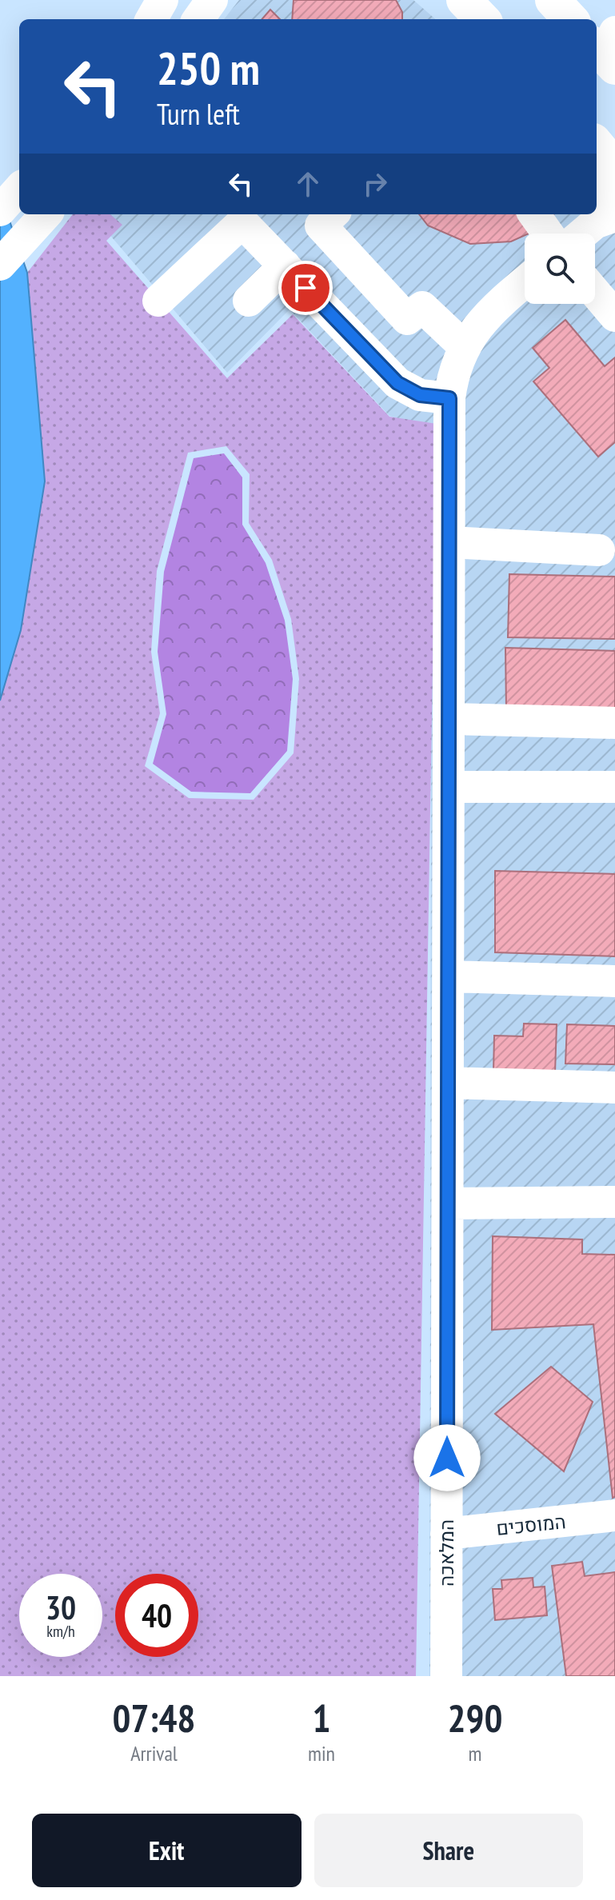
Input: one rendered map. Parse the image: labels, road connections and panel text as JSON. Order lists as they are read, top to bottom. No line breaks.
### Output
{"streets":{"street":["המוסכים","המלאכה"]},"crossings":[["המוסכים","המלאכה"]],"page":{"turn":["250 m","Turn left"],"speed":"30 km/h","limit":"40","eta":["07:48","Arrival","1","min","290","m"],"buttons":["Exit","Share"]}}
